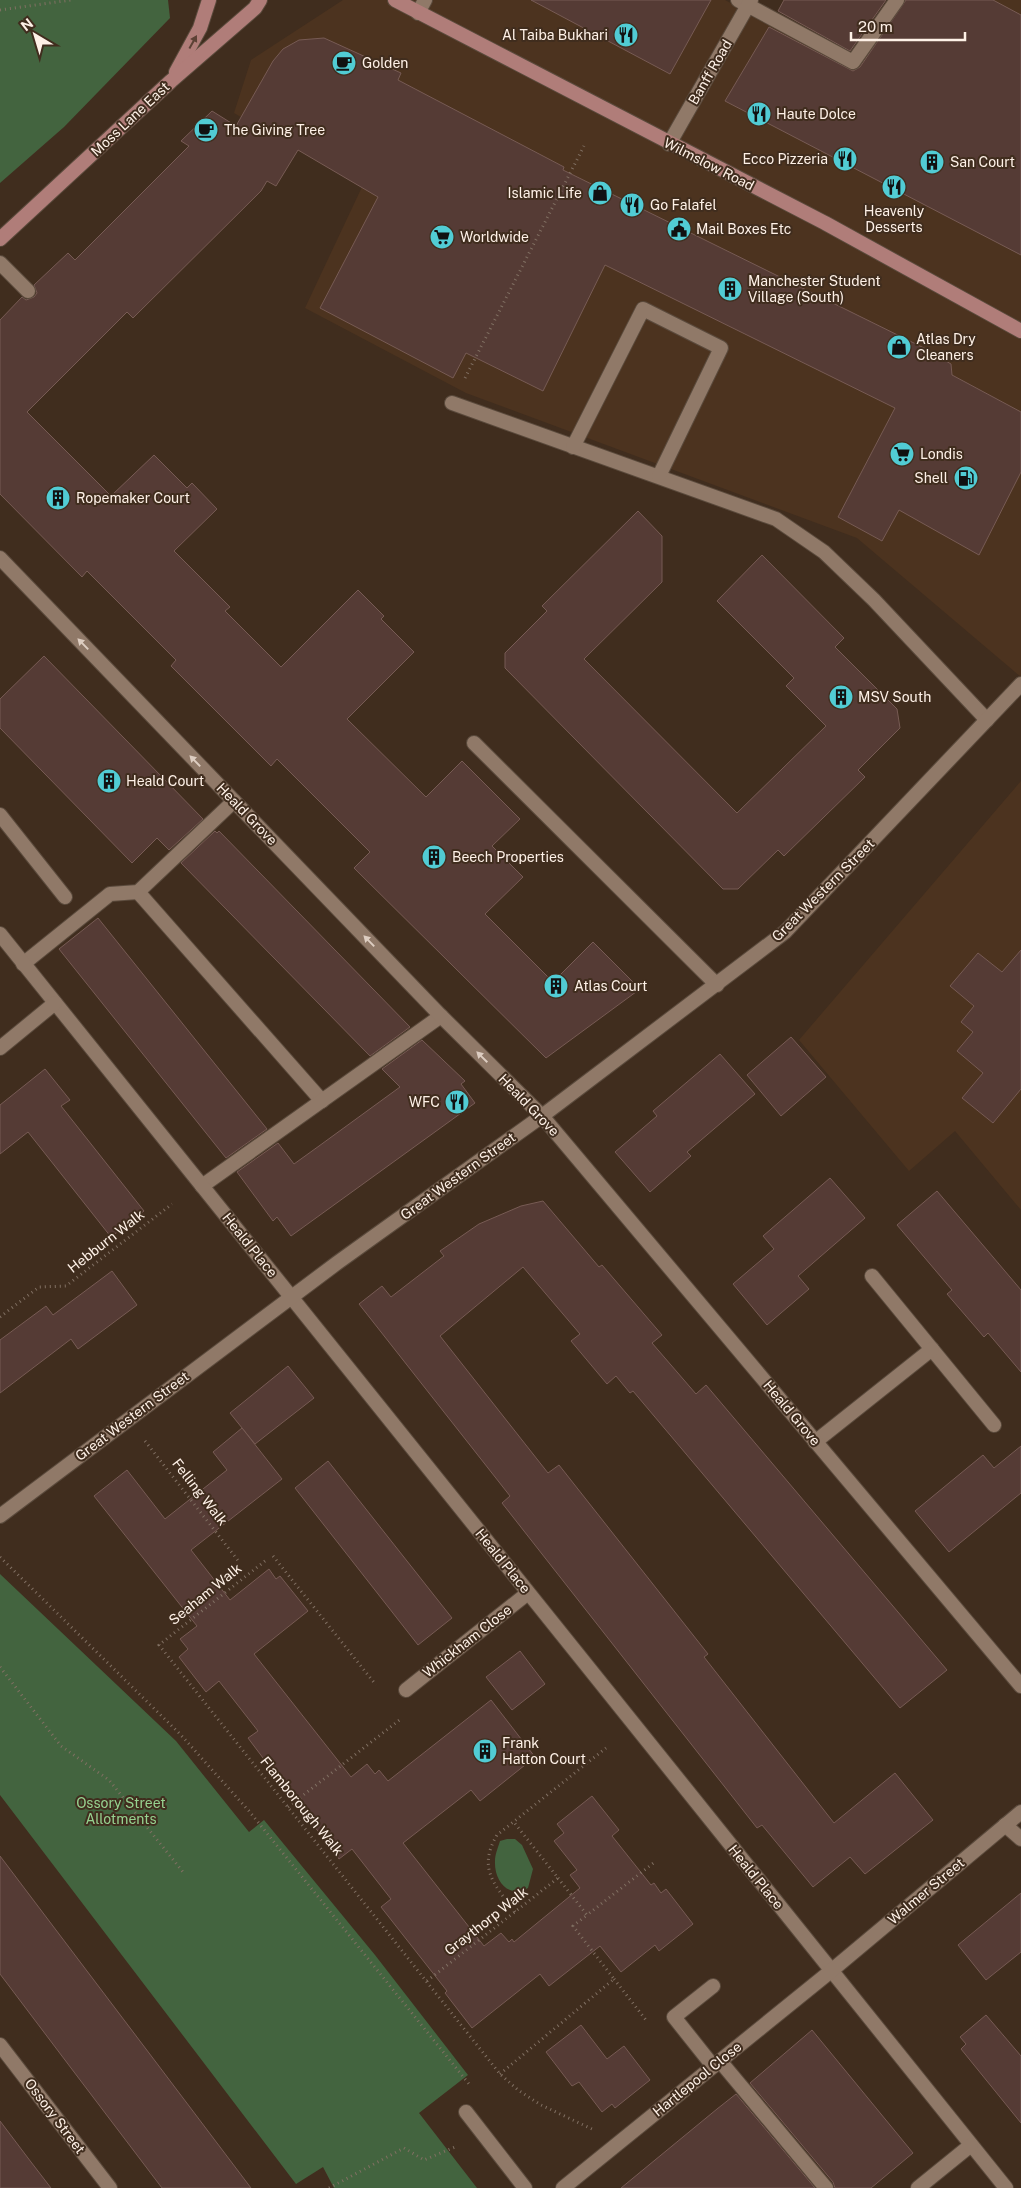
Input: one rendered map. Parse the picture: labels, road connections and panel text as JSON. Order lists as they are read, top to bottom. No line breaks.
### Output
{"streets":{"main road":["Moss Lane East","Wilmslow Road"],"street":["Banff Road","Heald Grove","Great Western Street","Heald Place","Whickham Close","Walmer Street","Hartlepool Close","Ossory Street"],"path":["Hebburn Walk","Felling Walk","Seaham Walk","Flamborough Walk","Graythorp Walk"]},"crossings":[["Banff Road","Wilmslow Road"],["Heald Grove","Great Western Street"],["Great Western Street","Heald Place"],["Heald Place","Whickham Close"],["Heald Place","Walmer Street"],["Heald Place","Hartlepool Close"],["Seaham Walk","Flamborough Walk"],["Flamborough Walk","Graythorp Walk"],["Walmer Street","Hartlepool Close"]],"one_way":["Heald Grove"],"parks":["Ossory Street Allotments"],"places":{"restaurant":["Al Taiba Bukhari","Haute Dolce","Ecco Pizzeria","Heavenly Desserts","Go Falafel","WFC"],"cafe":["Golden","The Giving Tree"],"building":["San Court","Manchester Student Village (South)","Ropemaker Court","MSV South","Heald Court","Beech Properties","Atlas Court","Frank Hatton Court"],"shop":["Islamic Life","Atlas Dry Cleaners"],"public building":["Mail Boxes Etc"],"supermarket":["Worldwide","Londis"],"fuel station":["Shell"]},"scale_bar":"20 m","north":"top left"}
